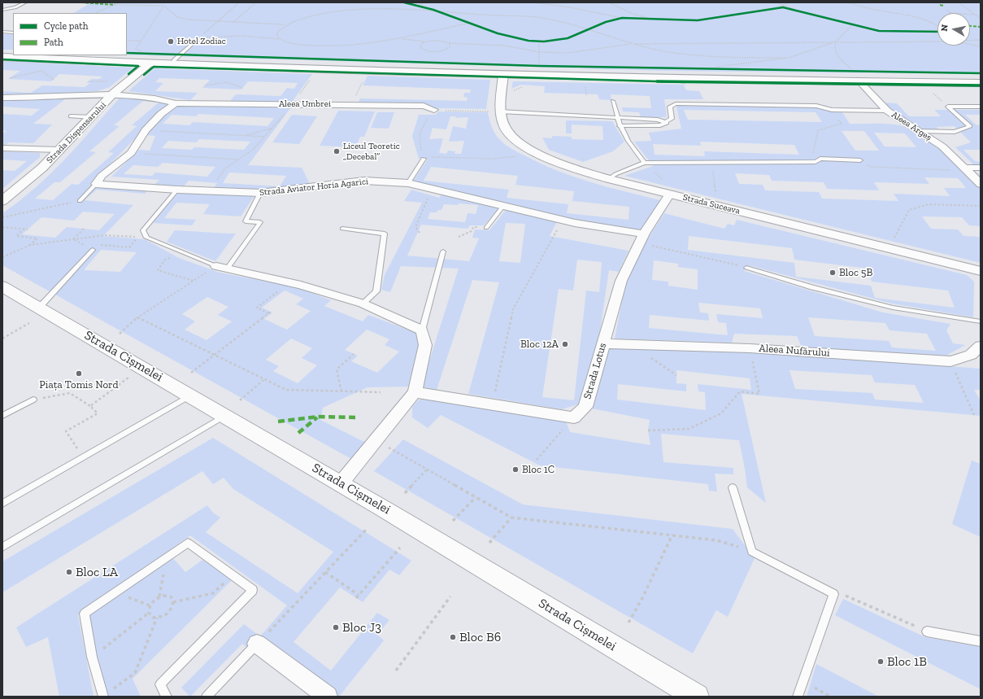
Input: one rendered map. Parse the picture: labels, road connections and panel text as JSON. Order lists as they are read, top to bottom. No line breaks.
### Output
{"streets":{"street":["Aleea Umbrei","Aleea Argeș","Strada Dispensarului","Strada Aviator Horia Agarici","Strada Suceava","Aleea Nufărului","Strada Cișmelei","Strada Lotus"]},"crossings":[["Aleea Umbrei","Strada Dispensarului"],["Strada Aviator Horia Agarici","Strada Lotus"],["Strada Suceava","Strada Lotus"],["Aleea Nufărului","Strada Lotus"]],"places":["Hotel Zodiac","Liceul Teoretic „Decebal”","Bloc 5B","Bloc 12A","Piața Tomis Nord","Bloc 1C","Bloc LA","Bloc J3","Bloc B6","Bloc 1B"],"legend":["Cycle path","Path"],"north":"left"}
